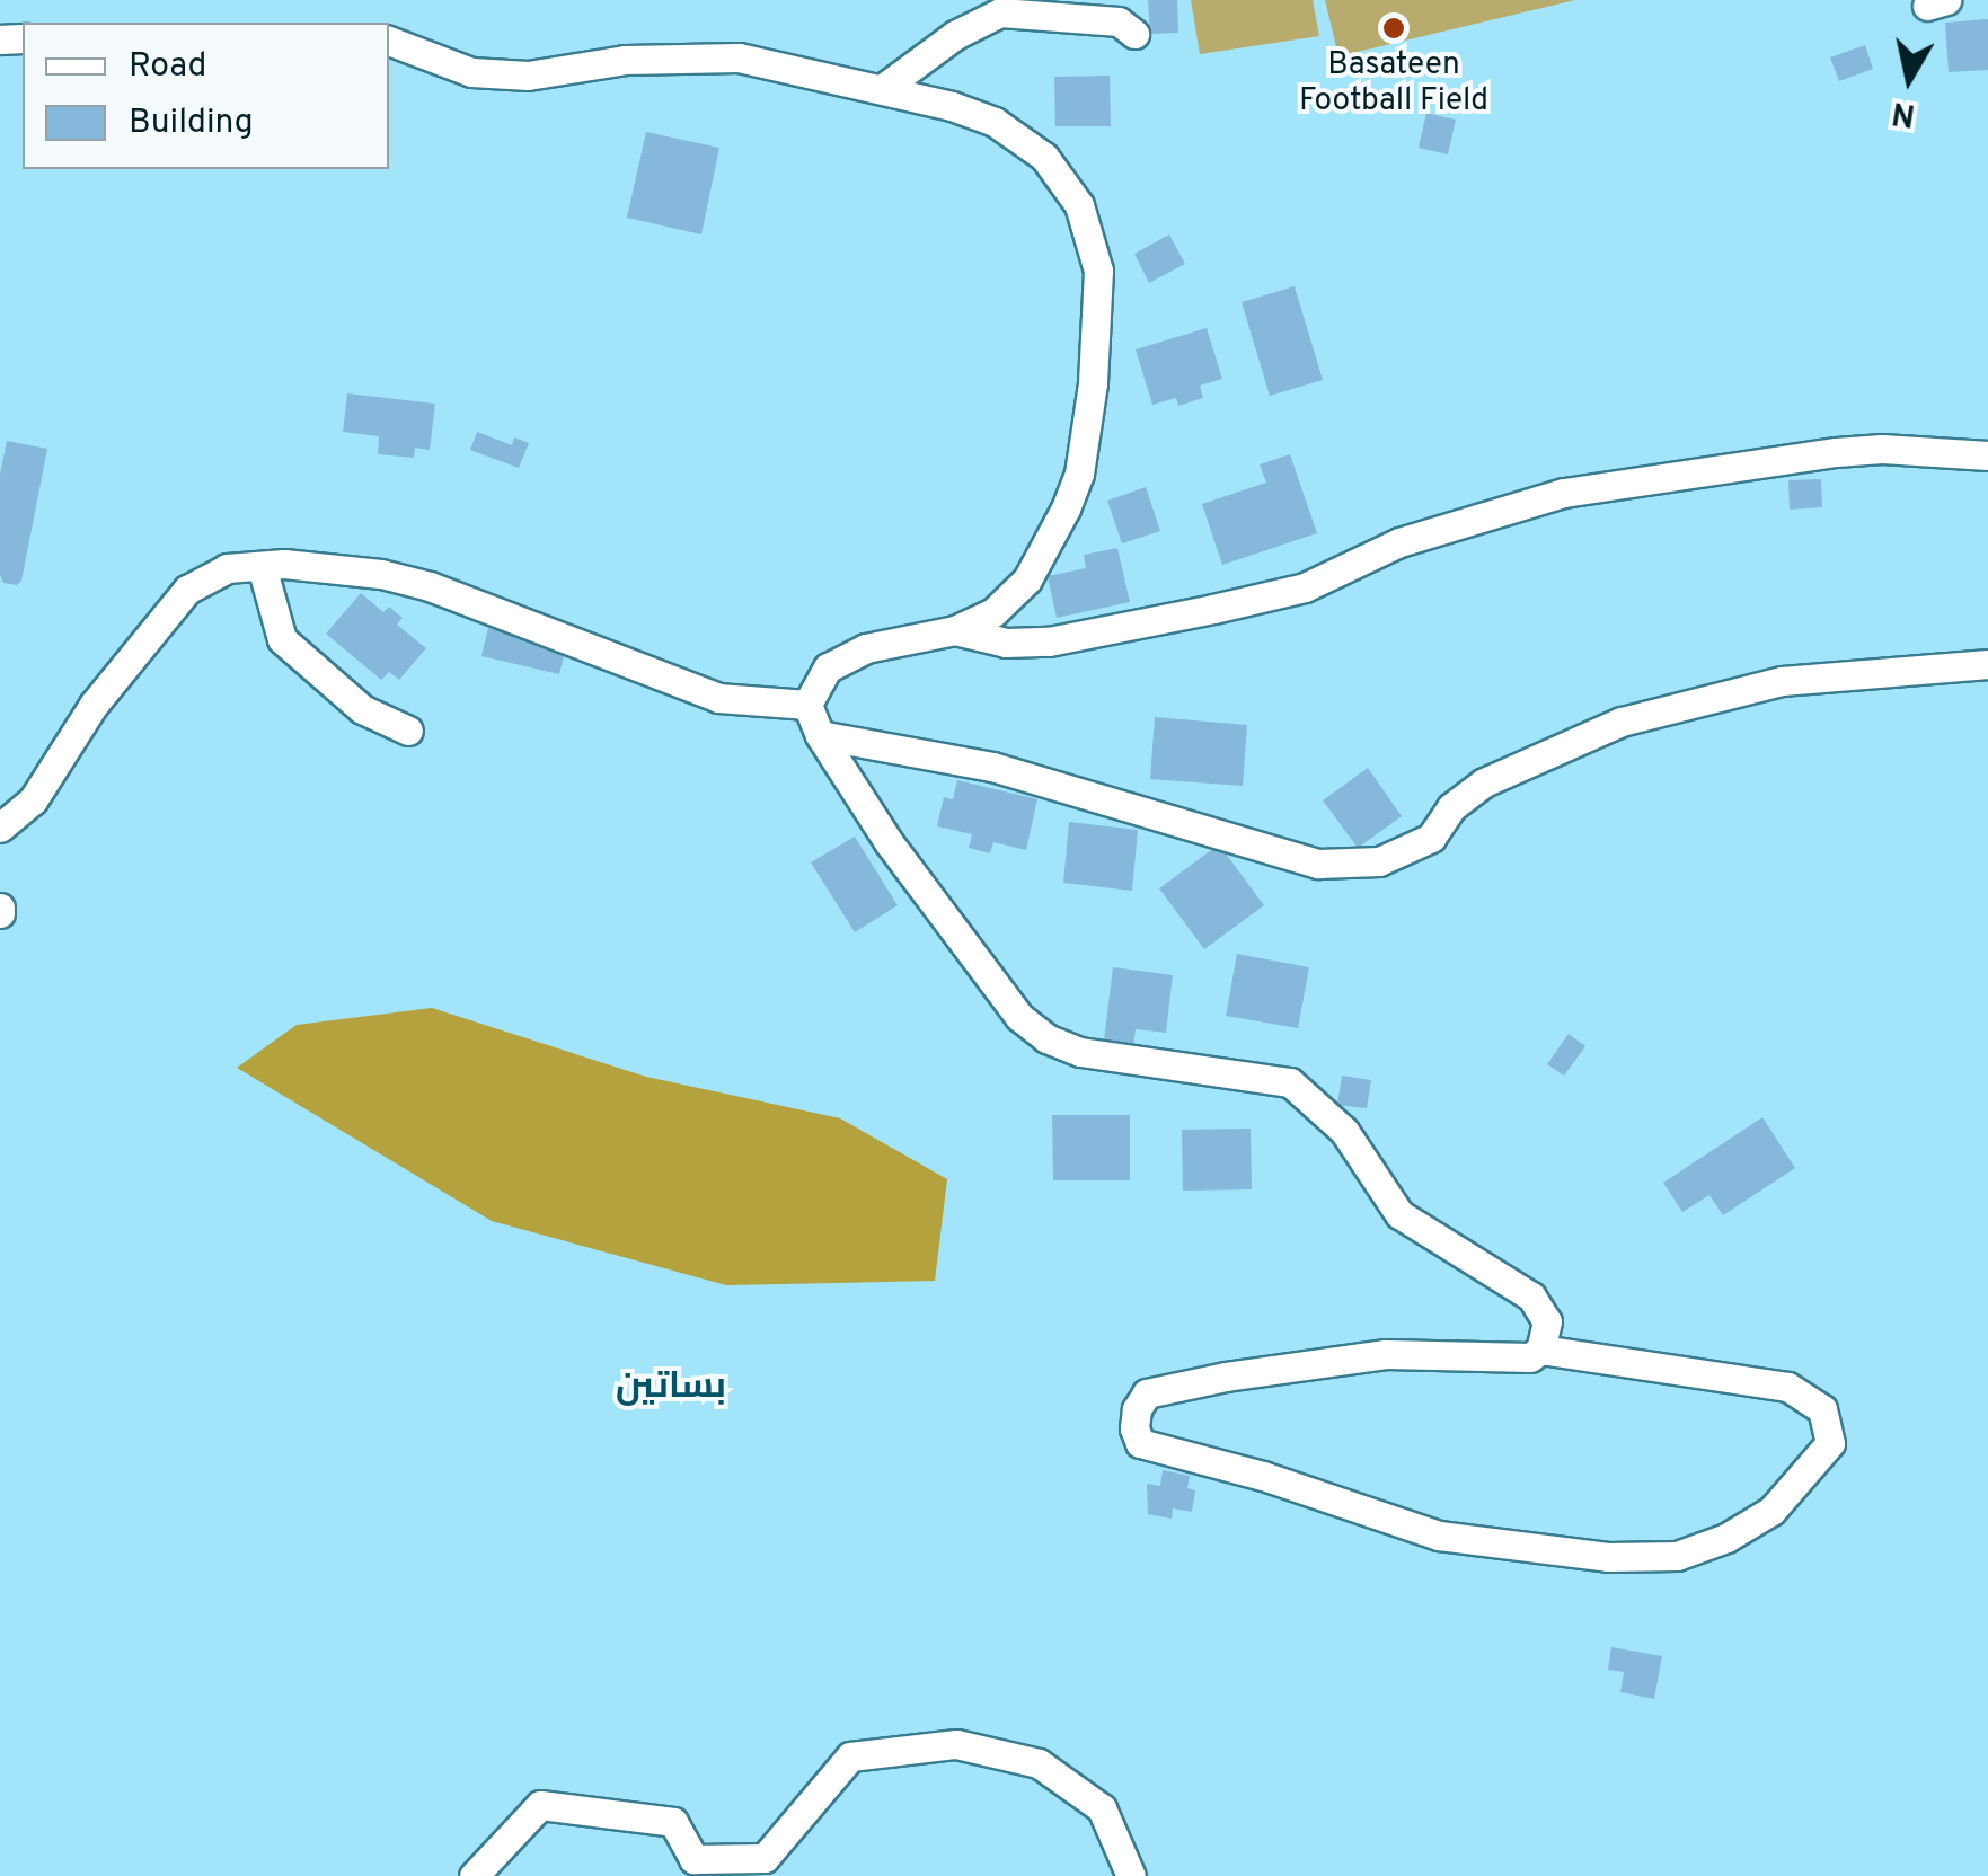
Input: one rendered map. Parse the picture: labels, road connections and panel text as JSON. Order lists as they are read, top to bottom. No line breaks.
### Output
{"districts":["بساتين"],"places":["Basateen Football Field"],"legend":["Road","Building"],"north":"bottom"}
